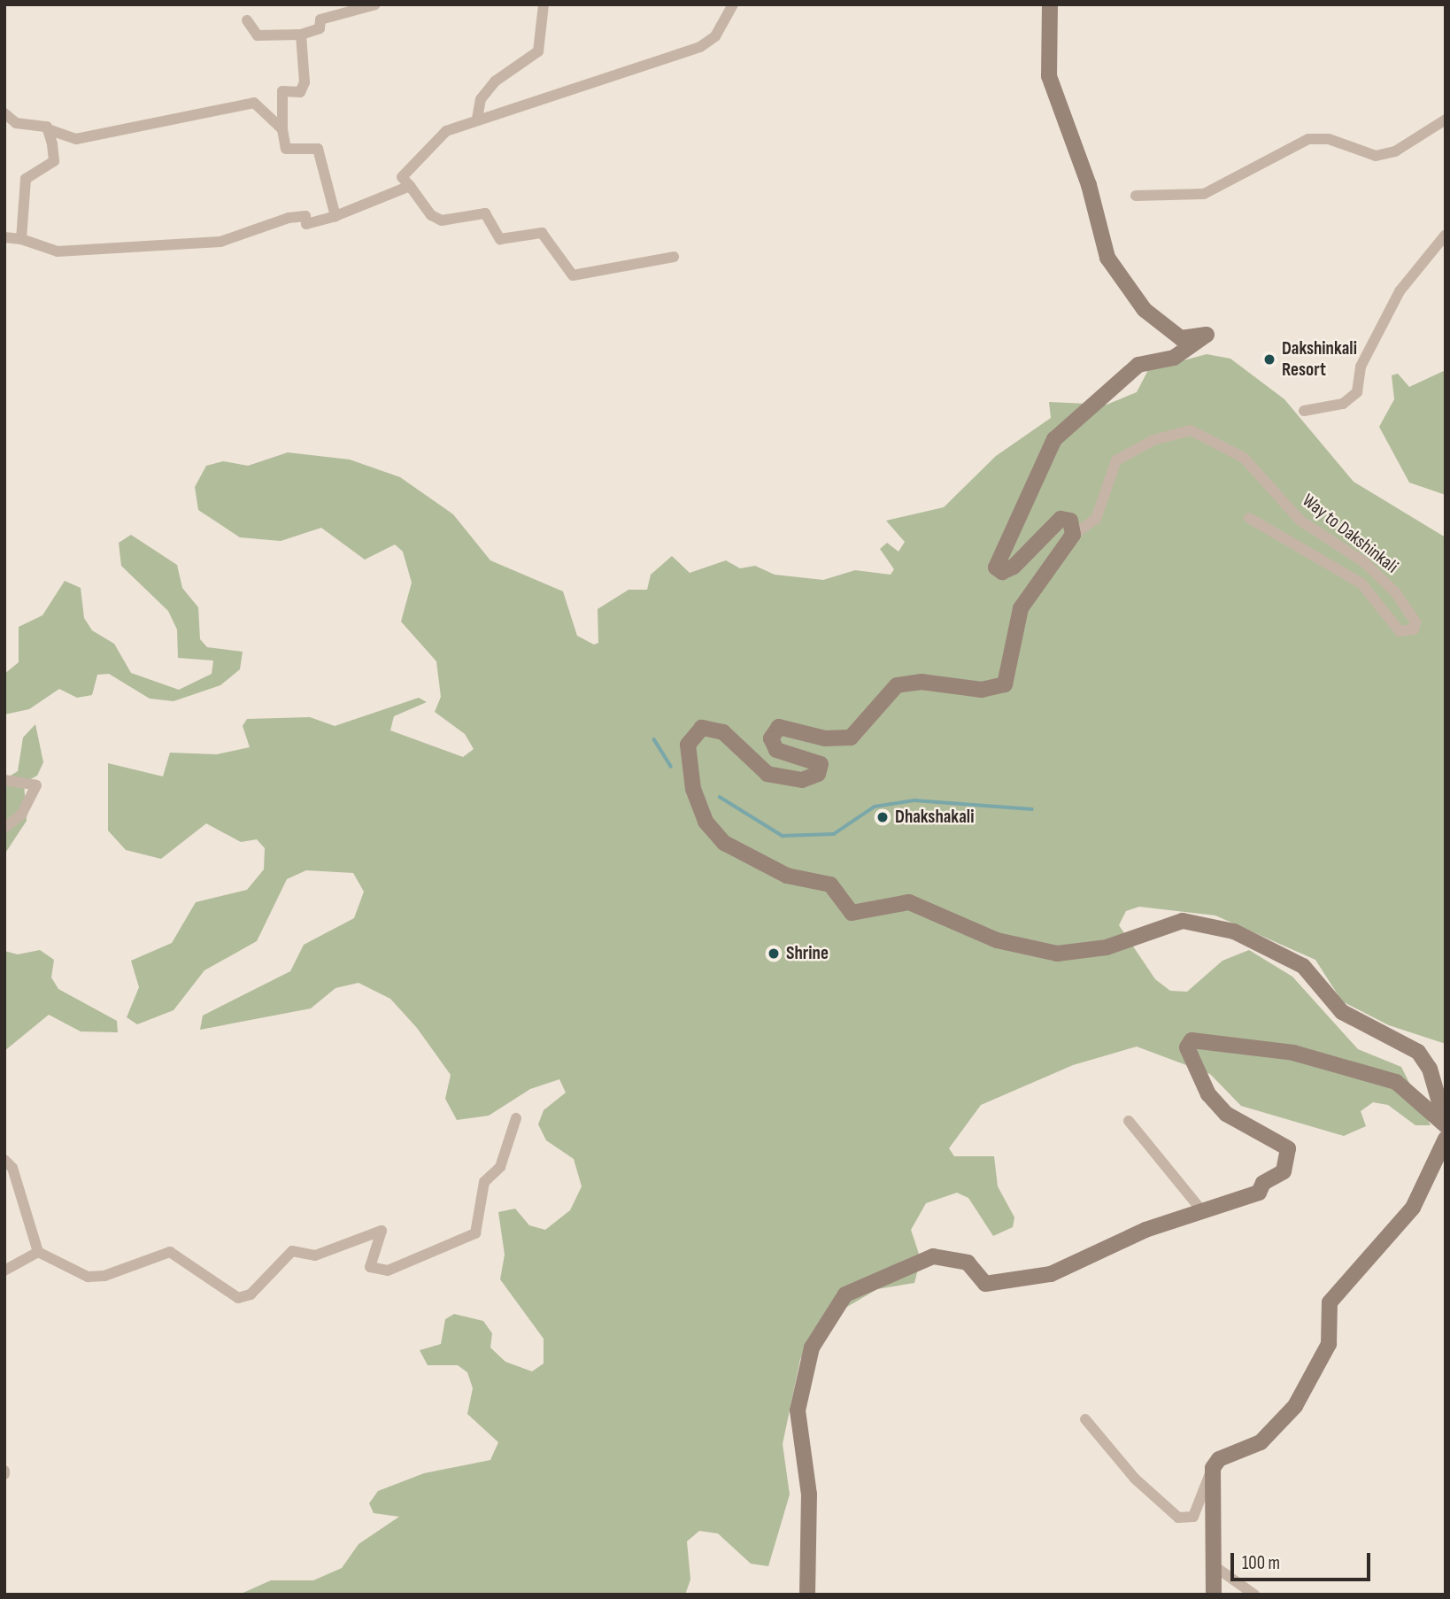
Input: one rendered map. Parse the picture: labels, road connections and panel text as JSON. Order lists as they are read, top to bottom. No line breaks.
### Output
{"streets":{"street":["Way to Dakshinkali"]},"places":["Dakshinkali Resort","Dhakshakali","Shrine"],"scale_bar":"100 m"}
